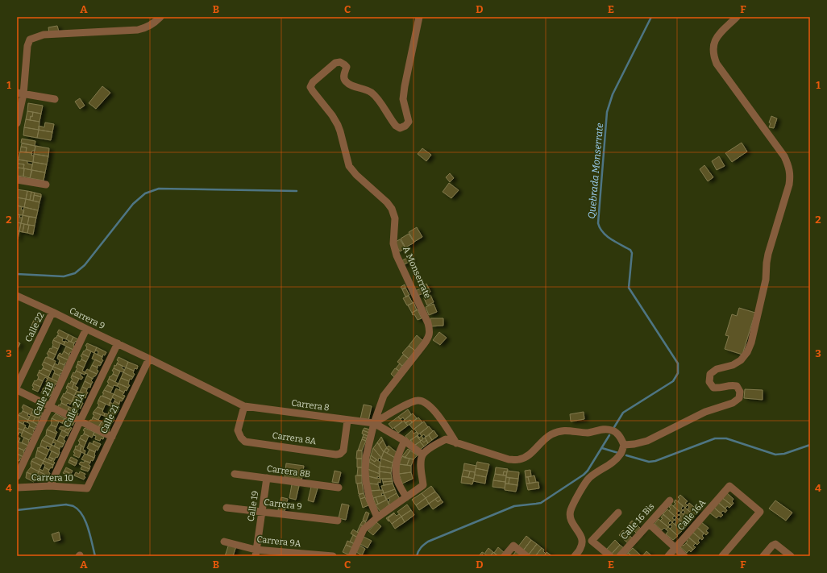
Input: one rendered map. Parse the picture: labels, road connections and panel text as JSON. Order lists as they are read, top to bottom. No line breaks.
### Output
{"streets":{"street":["A Monserrate","Carrera 9","Calle 22","Calle 21B","Carrera 8","Calle 21A","Calle 21","Carrera 8A","Carrera 8B","Carrera 10","Calle 19","Calle 16A","Calle 16 Bis","Carrera 9A"]},"crossings":[["A Monserrate","Carrera 8"],["Carrera 9","Calle 22"],["Carrera 9","Calle 21B"],["Carrera 9","Carrera 8"],["Carrera 9","Calle 21A"],["Carrera 9","Calle 21"],["Carrera 9","Calle 19"],["Carrera 8","Calle 21"],["Carrera 8","Carrera 8A"],["Calle 21A","Carrera 10"],["Calle 21","Carrera 10"],["Carrera 8B","Calle 19"],["Calle 19","Carrera 9A"]],"water":["Quebrada Monserrate"],"grid":{"columns":["A","B","C","D","E","F"],"rows":["1","2","3","4"]}}
